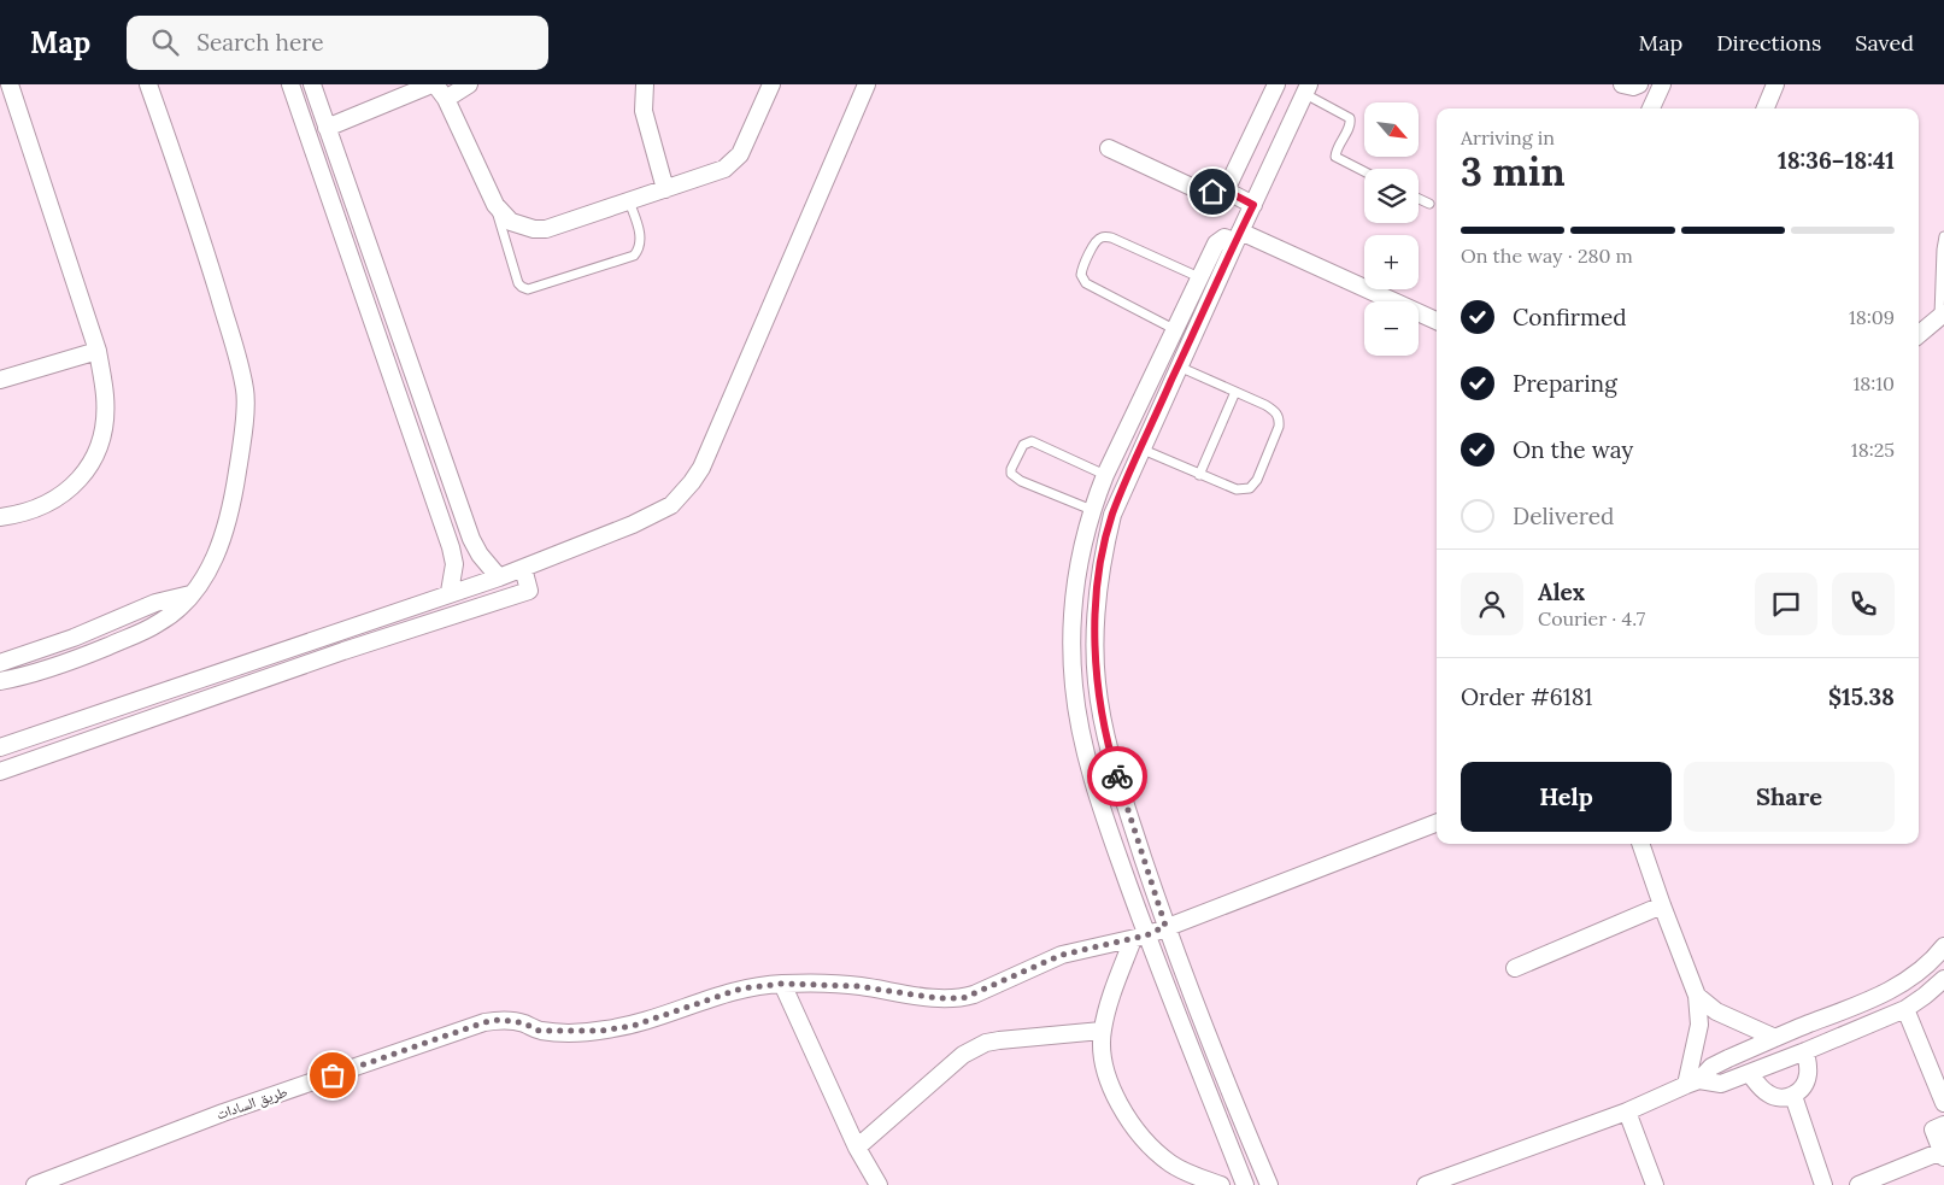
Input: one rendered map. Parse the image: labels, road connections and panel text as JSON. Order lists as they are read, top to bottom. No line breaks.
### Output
{"streets":{"street":["طريق السادات"]},"north":"bottom right","page":{"header":"Map","search":"Search here","nav":["Map","Directions","Saved"],"map_buttons":["+","−"],"heading":["3 min","Arriving in","18:36–18:41"],"panel":["Alex","Courier · 4.7","Order #6181","$15.38"],"bar":"On the way · 280 m","list":[["Confirmed","18:09"],["Preparing","18:10"],["On the way","18:25"],"Delivered"],"buttons":["Help","Share"]}}
